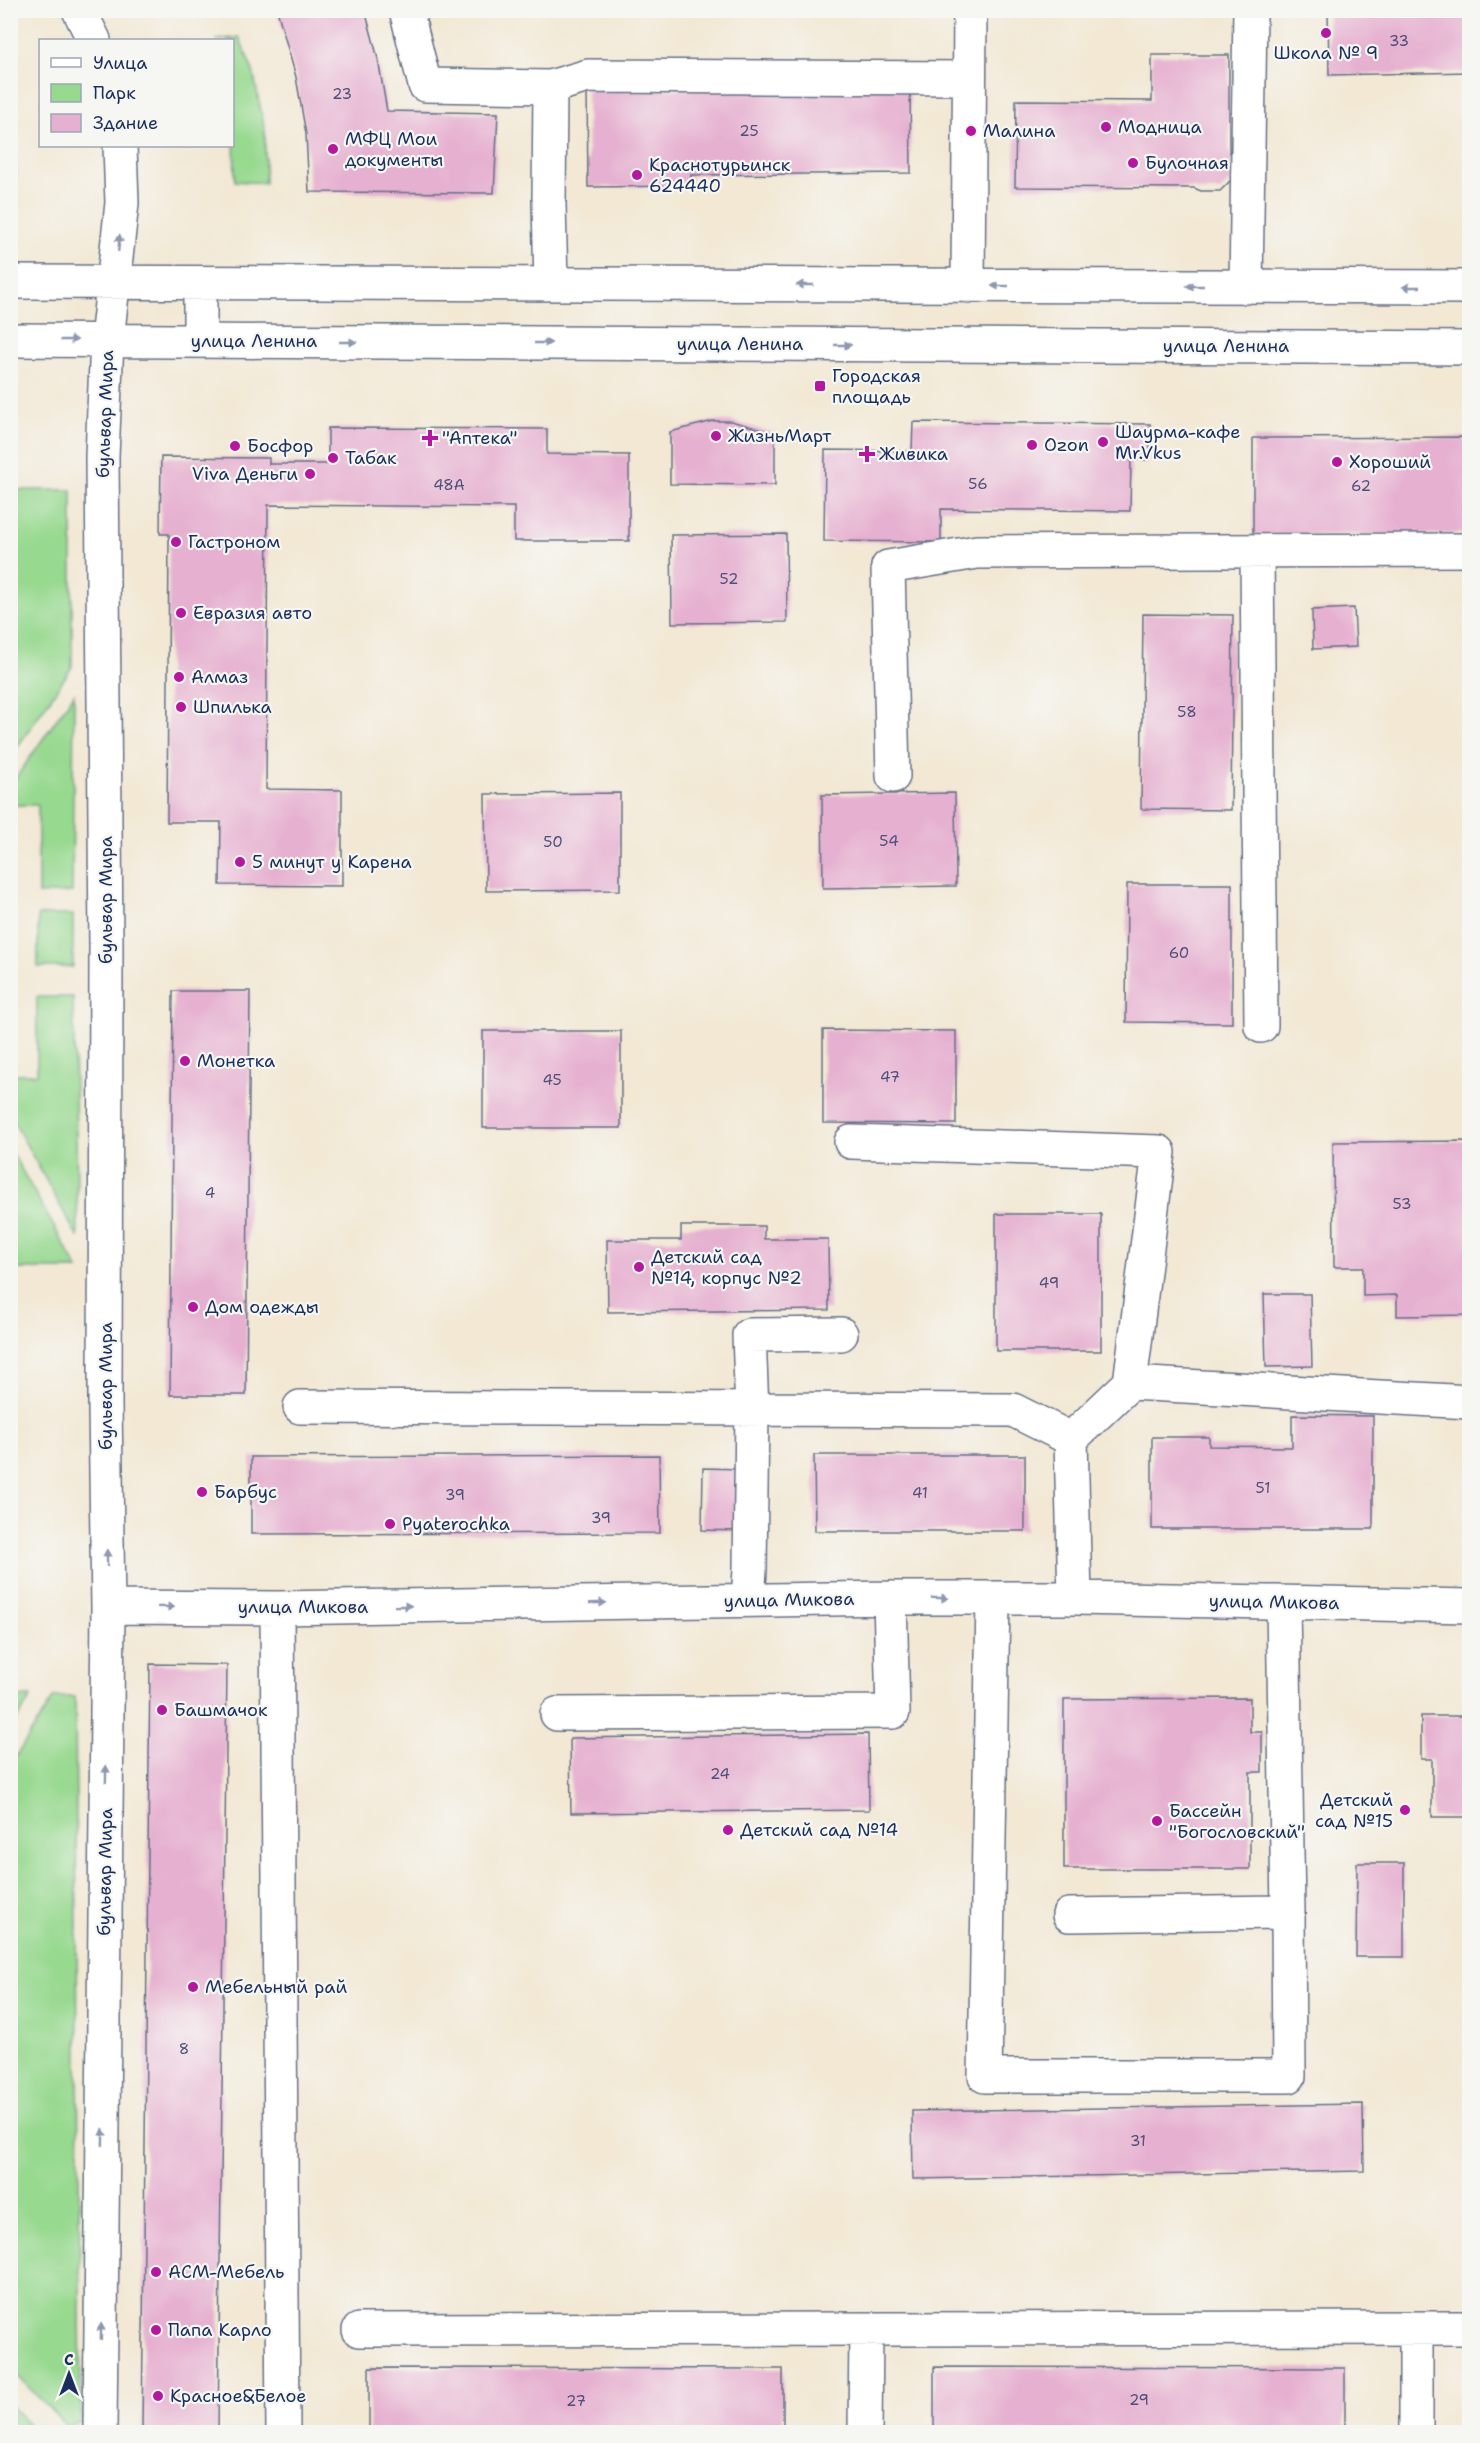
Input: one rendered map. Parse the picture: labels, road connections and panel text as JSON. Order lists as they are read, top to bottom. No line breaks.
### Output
{"streets":{"street":["улица Ленина","бульвар Мира","улица Микова"]},"crossings":[["улица Ленина","бульвар Мира"],["бульвар Мира","улица Микова"]],"places":{"other":["Школа № 9","Модница","Малина","МФЦ Мои документы","Булочная","Краснотурьинск 624440","ЖизньМарт","Шаурма-кафе Mr.Vkus","Ozon","Босфор","Табак","Хороший","Viva Деньги","Гастроном","Евразия авто","Алмаз","Шпилька","5 минут у Карена","Монетка","Детский сад №14, корпус №2","Дом одежды","Барбус","Pyaterochka","Башмачок","Детский сад №15","Бассейн \"Богословский\"","Детский сад №14","Мебельный рай","АСМ-Мебель","Папа Карло","Красное&Белое"],"transit":["Городская площадь"],"health":["\"Аптека\"","Живика"]},"house_numbers":["33","23","25","56","48А","62","52","58","54","50","60","47","45","4","53","49","51","41","39","39","24","8","31","29","27"],"legend":["Улица","Парк","Здание"],"north":"top"}
